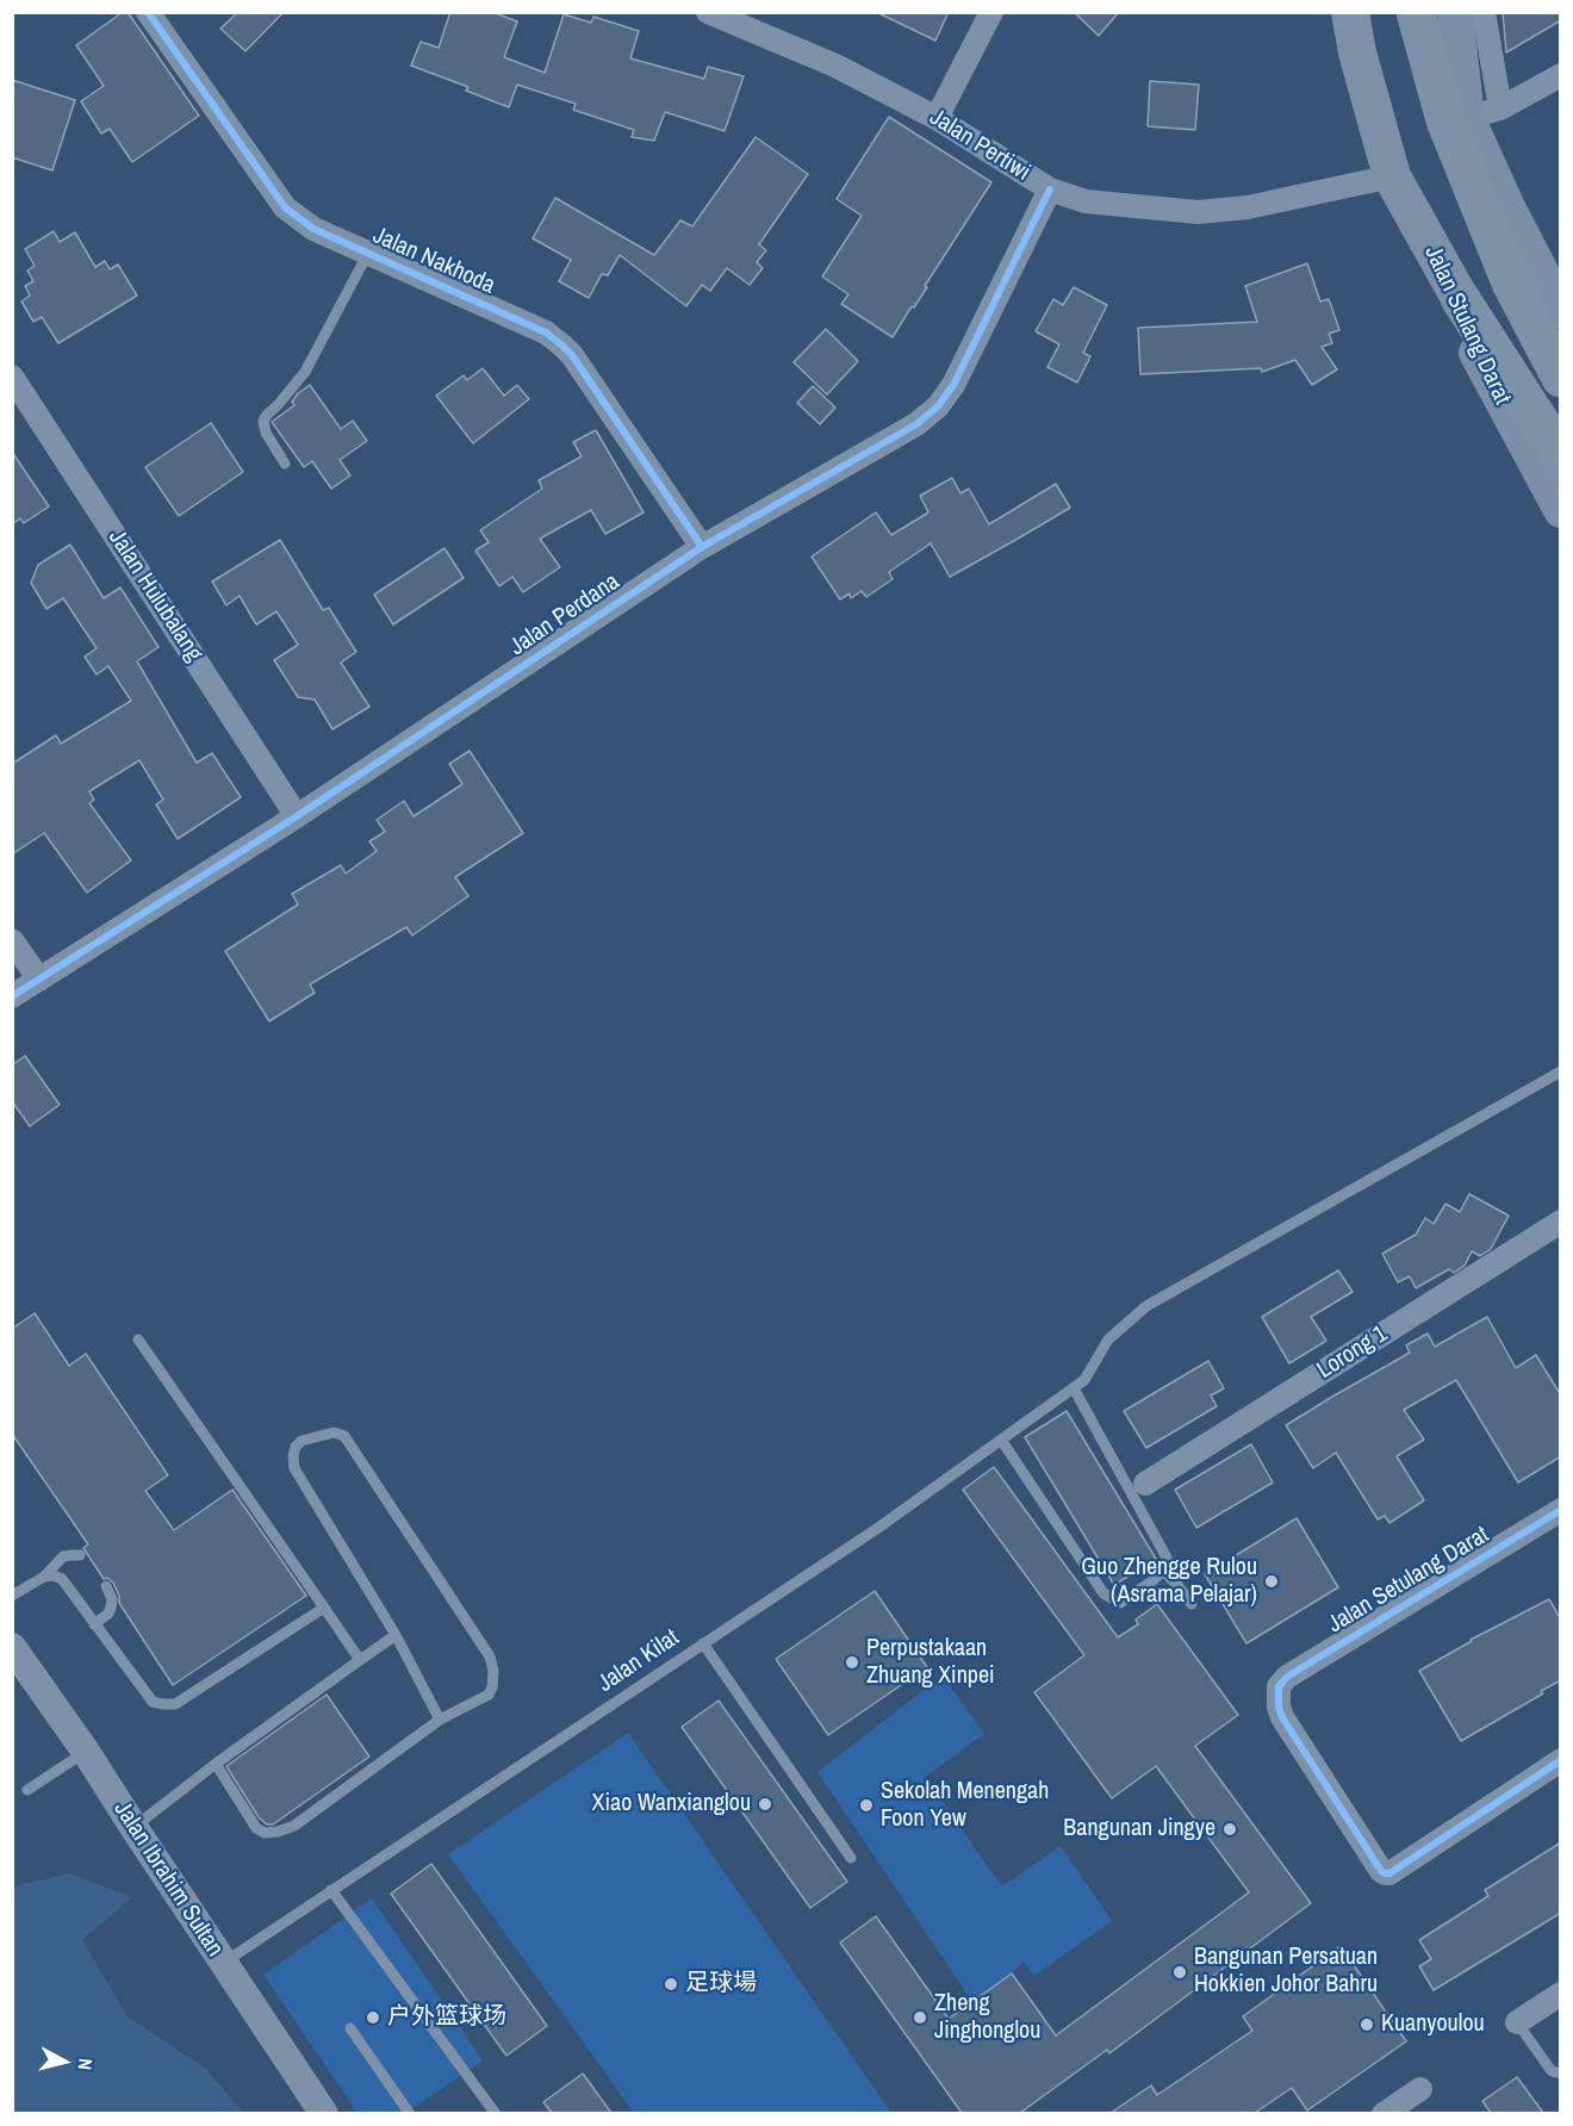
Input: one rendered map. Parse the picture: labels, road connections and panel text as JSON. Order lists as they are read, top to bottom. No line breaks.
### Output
{"streets":{"highway":["Jalan Stulang Darat"],"street":["Jalan Pertiwi","Jalan Nakhoda","Jalan Hulubalang","Jalan Perdana","Lorong 1","Jalan Setulang Darat","Jalan Ibrahim Sultan"],"lane":["Jalan Kilat"]},"crossings":[["Jalan Pertiwi","Jalan Stulang Darat"],["Jalan Pertiwi","Jalan Perdana"],["Jalan Nakhoda","Jalan Perdana"],["Jalan Hulubalang","Jalan Perdana"],["Jalan Kilat","Jalan Ibrahim Sultan"]],"places":["Guo Zhengge Rulou (Asrama Pelajar)","Perpustakaan Zhuang Xinpei","Xiao Wanxianglou","Sekolah Menengah Foon Yew","Bangunan Jingye","Bangunan Persatuan Hokkien Johor Bahru","足球場","户外篮球场","Zheng Jinghonglou","Kuanyoulou"],"north":"right"}
